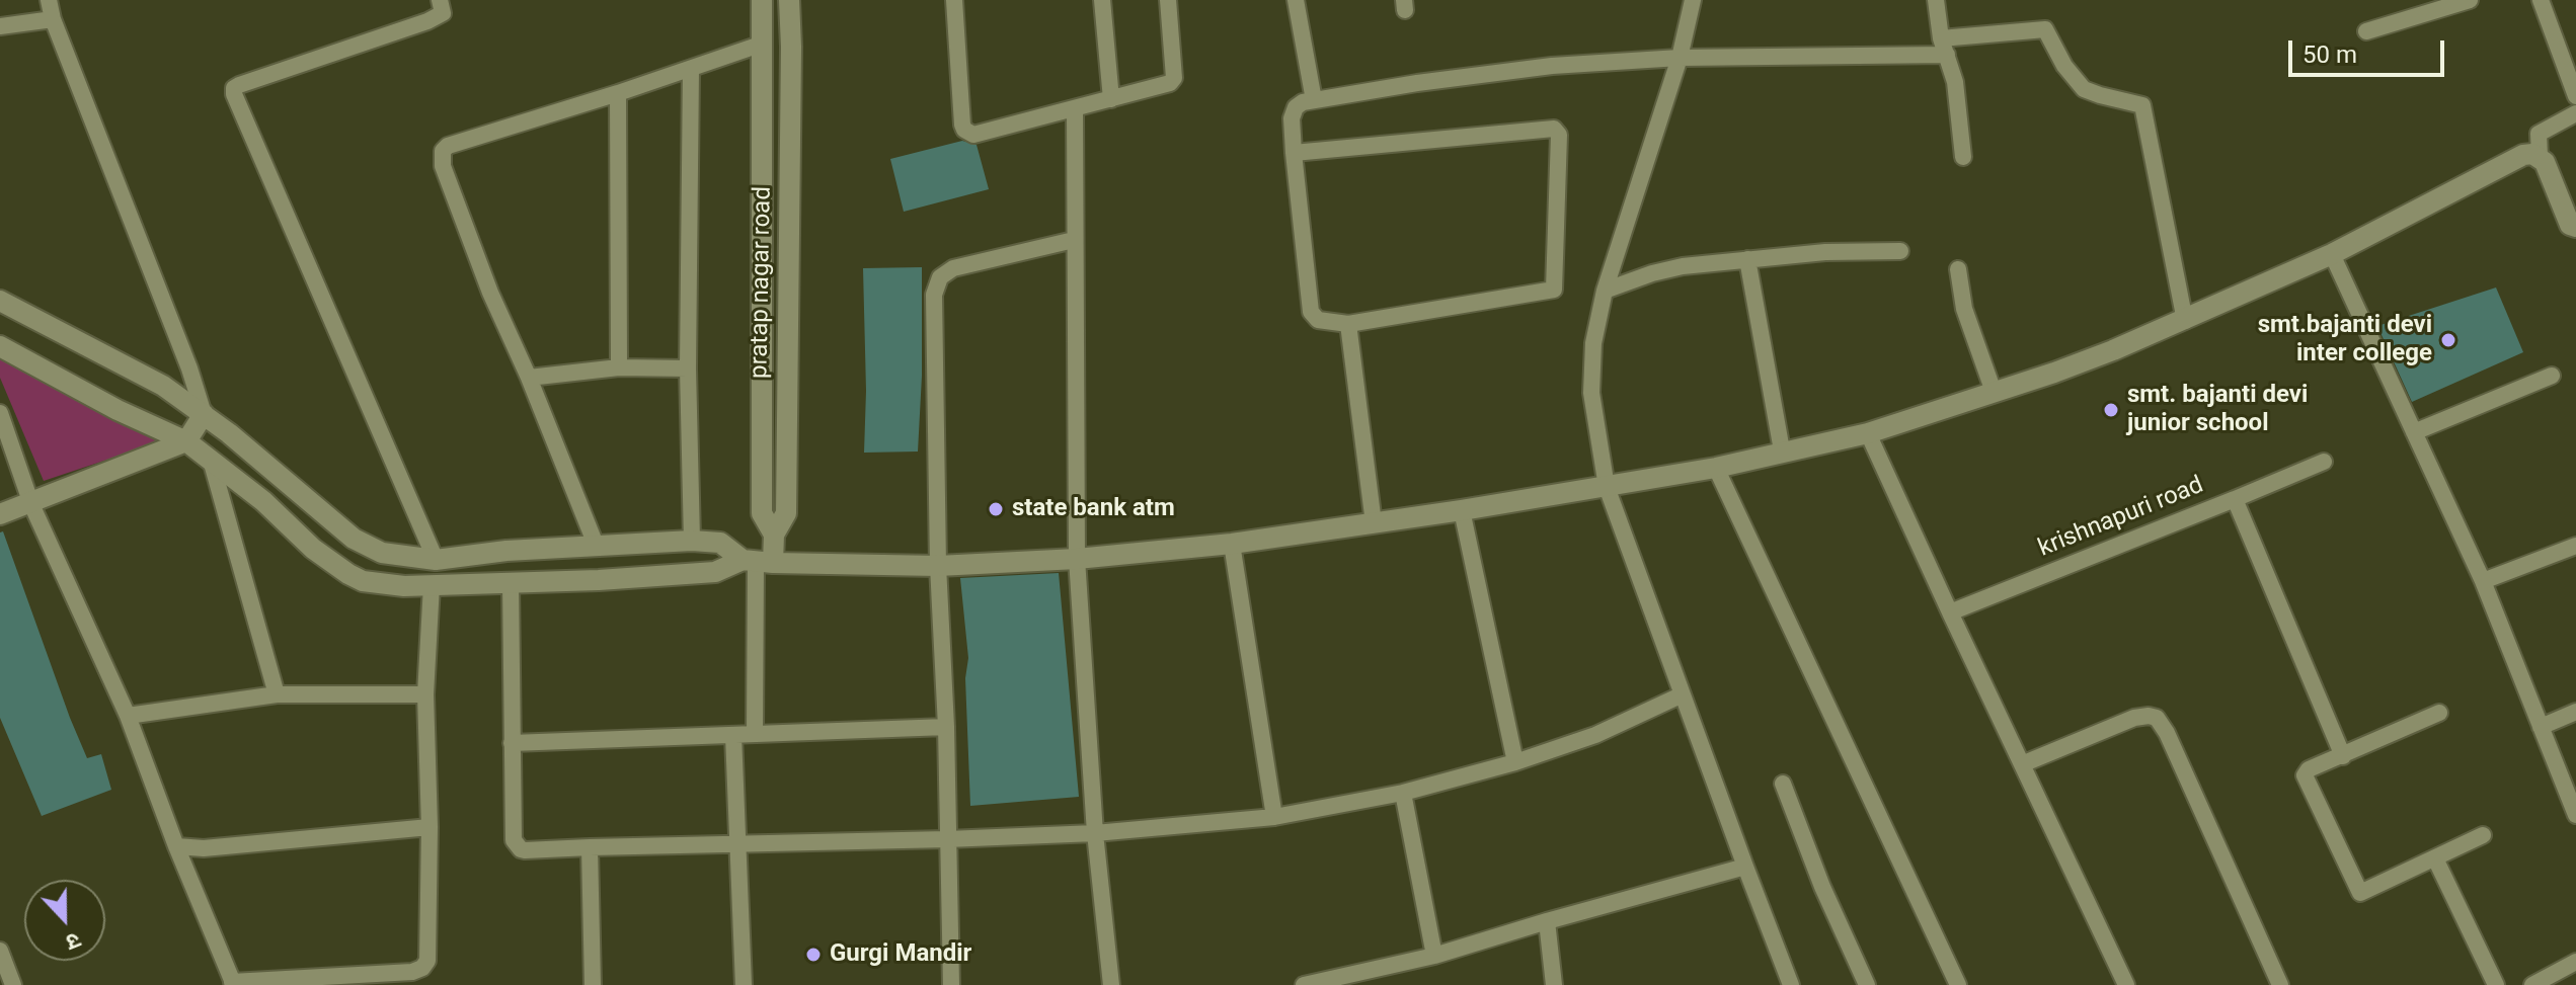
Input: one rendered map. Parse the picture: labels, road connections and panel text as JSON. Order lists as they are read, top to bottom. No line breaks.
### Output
{"streets":{"street":["pratap nagar road","krishnapuri road"]},"places":["smt.bajanti devi inter college","smt. bajanti devi junior school","state bank atm","Gurgi Mandir"],"scale_bar":"50 m","north":"bottom"}
